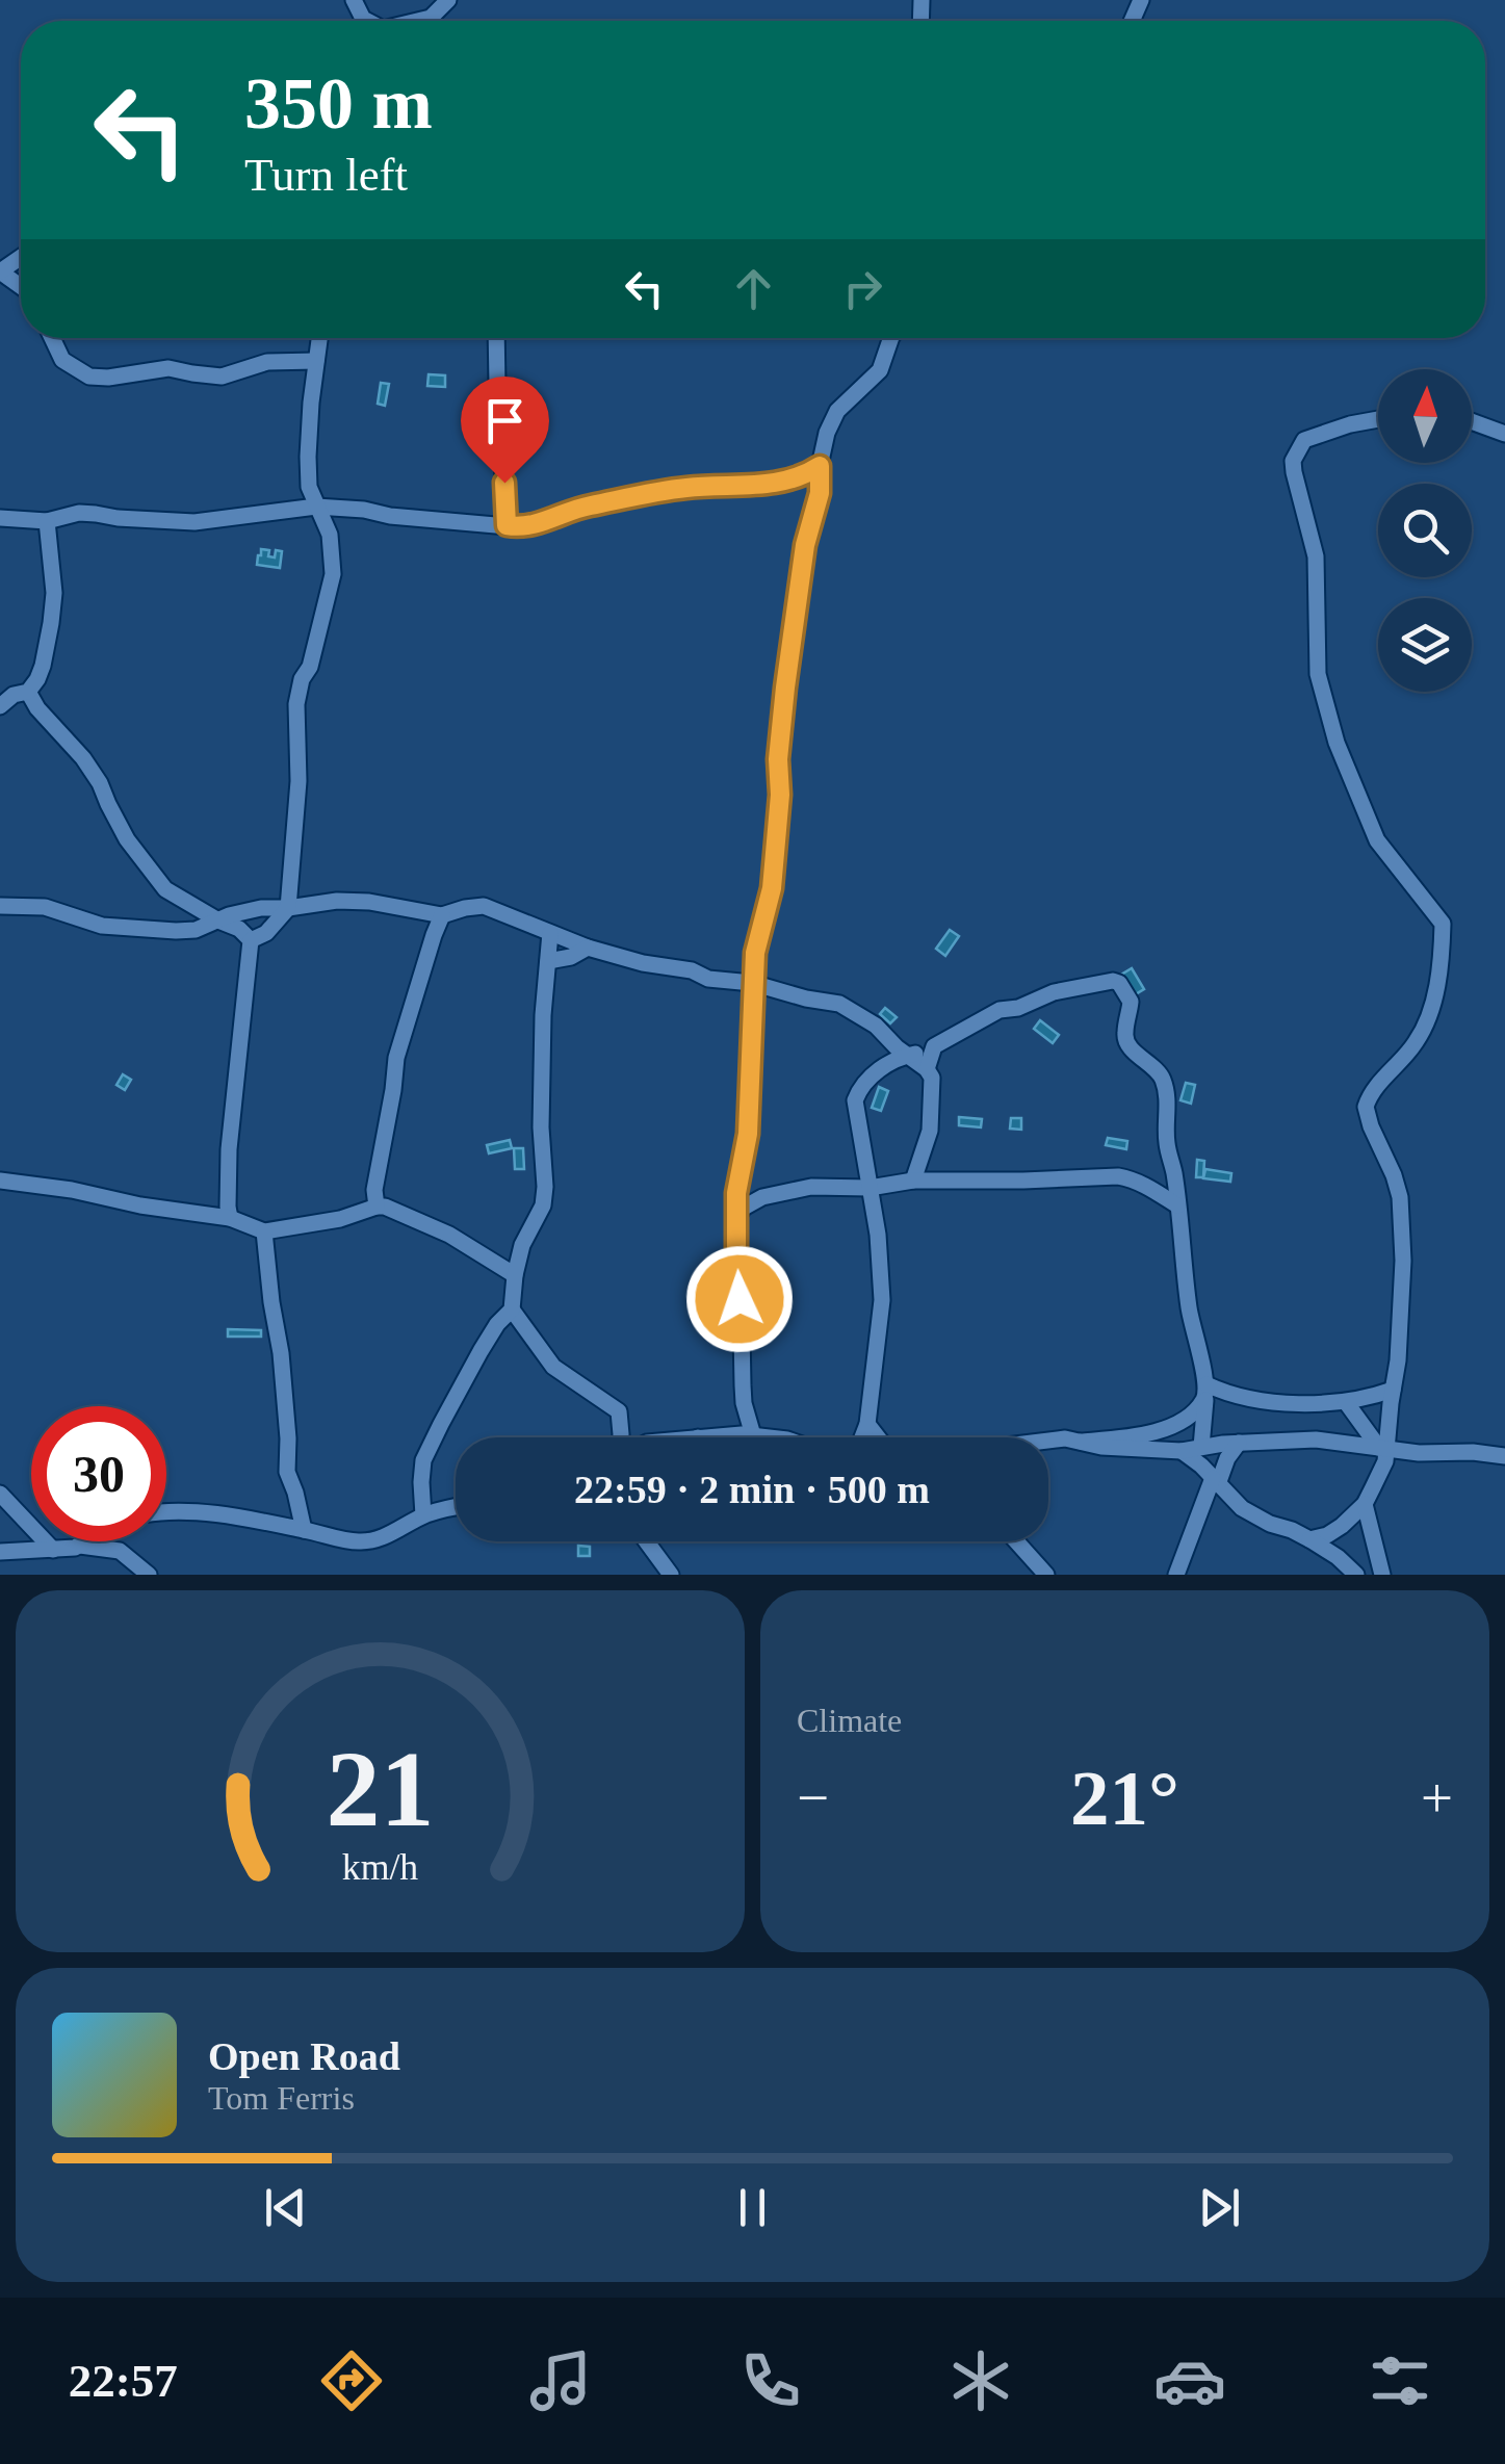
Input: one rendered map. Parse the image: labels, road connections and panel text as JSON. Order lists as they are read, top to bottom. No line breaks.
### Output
{"north":"top","page":{"turn":["350 m","Turn left"],"limit":"30","trip":"22:59 · 2 min · 500 m","tile":"Climate","heat":["−","21°","+"],"song":["Open Road","Tom Ferris"],"tabs":"22:57","gauge":["21","km/h"]}}
